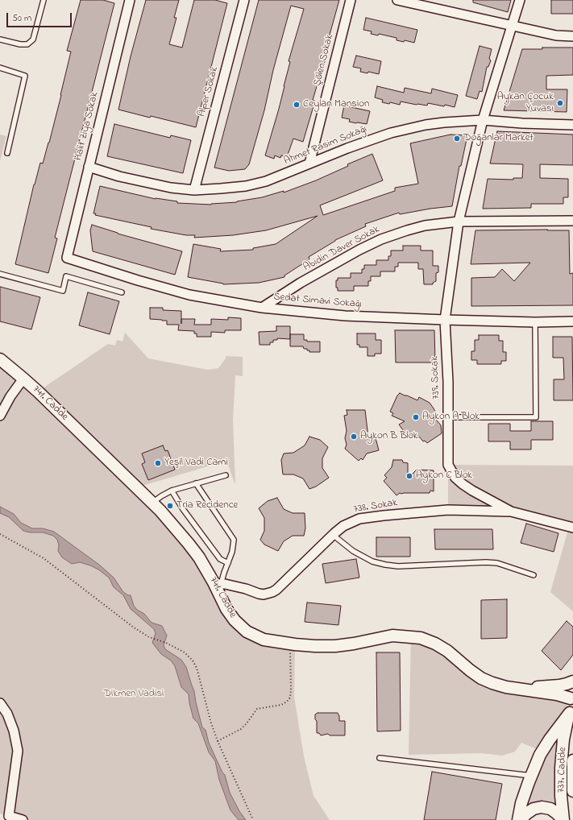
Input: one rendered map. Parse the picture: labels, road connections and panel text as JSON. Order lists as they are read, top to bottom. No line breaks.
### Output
{"streets":{"street":["Şölen Sokak","Alper Sokak","Halit Ziya Sokak","Ahmet Rasim Sokağı","Abidin Daver Sokak","Sedat Simavi Sokağı","739. Sokak","741. Cadde","738. Sokak","737. Cadde"]},"crossings":[["Şölen Sokak","Ahmet Rasim Sokağı"],["Alper Sokak","Ahmet Rasim Sokağı"],["Halit Ziya Sokak","Ahmet Rasim Sokağı"],["Halit Ziya Sokak","Sedat Simavi Sokağı"],["Ahmet Rasim Sokağı","739. Sokak"],["Abidin Daver Sokak","Sedat Simavi Sokağı"],["Abidin Daver Sokak","739. Sokak"],["Sedat Simavi Sokağı","739. Sokak"],["739. Sokak","738. Sokak"],["741. Cadde","738. Sokak"],["741. Cadde","737. Cadde"]],"parks":["Dikmen Vadisi"],"places":["Aykan Çocuk Yuvası","Ceylan Mansion","Doğanlar Market","Aykon A Blok","Aykon B Blok","Yeşil Vadi Cami","Aykon C Blok","Tria Recidence"],"scale_bar":"50 m"}
